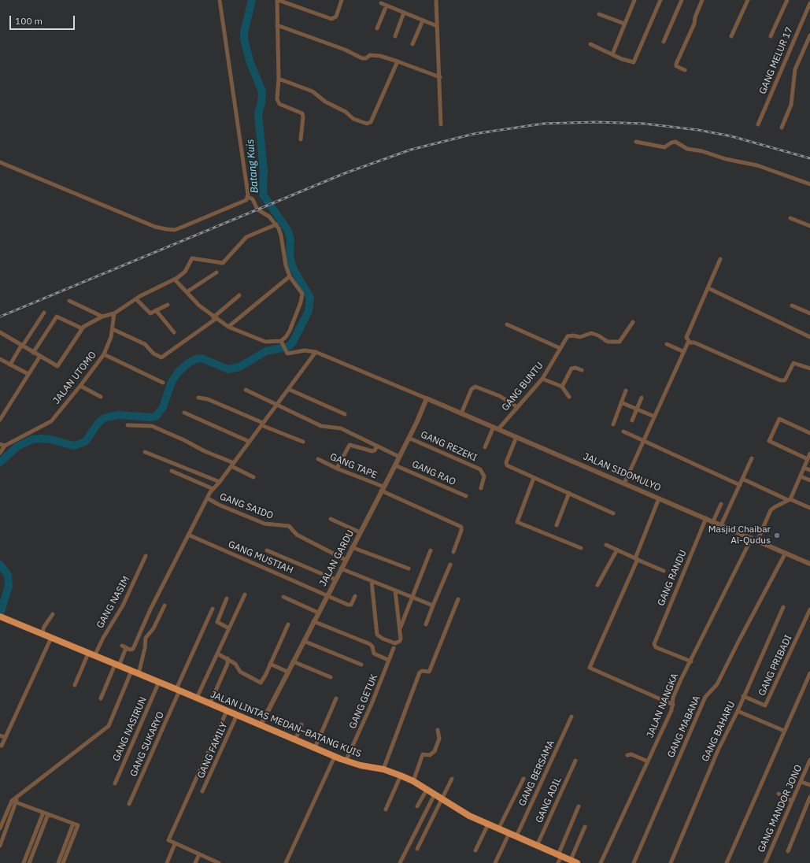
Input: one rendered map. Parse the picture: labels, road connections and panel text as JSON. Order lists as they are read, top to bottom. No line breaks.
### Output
{"streets":{"highway":["JALAN LINTAS MEDAN–BATANG KUIS"],"street":["GANG MELUR 17","JALAN UTOMO","GANG BUNTU","GANG REZEKI","GANG TAPE","JALAN SIDOMULYO","GANG RAO","GANG SAIDO","GANG MUSTIAH","JALAN GARDU","GANG RANDU","GANG NASIM","GANG PRIBADI","GANG GETUK","JALAN NANGKA","GANG MABANA","GANG NASIRUN","GANG BAHARU","GANG SUKARYO","GANG FAMILY","GANG BERSAMA","GANG ADIL","GANG MANDOR JONO"]},"crossings":[["GANG BUNTU","JALAN SIDOMULYO"],["GANG REZEKI","JALAN GARDU"],["GANG TAPE","JALAN GARDU"],["JALAN SIDOMULYO","JALAN GARDU"],["JALAN SIDOMULYO","GANG RANDU"],["JALAN SIDOMULYO","JALAN NANGKA"],["JALAN SIDOMULYO","GANG MABANA"],["GANG RAO","JALAN GARDU"],["GANG SAIDO","JALAN GARDU"],["GANG MUSTIAH","JALAN GARDU"],["JALAN GARDU","JALAN LINTAS MEDAN–BATANG KUIS"],["GANG RANDU","JALAN NANGKA"],["GANG NASIM","JALAN LINTAS MEDAN–BATANG KUIS"],["GANG PRIBADI","GANG BAHARU"],["GANG GETUK","JALAN LINTAS MEDAN–BATANG KUIS"],["JALAN LINTAS MEDAN–BATANG KUIS","GANG NASIRUN"],["JALAN LINTAS MEDAN–BATANG KUIS","GANG SUKARYO"],["JALAN LINTAS MEDAN–BATANG KUIS","GANG FAMILY"],["JALAN LINTAS MEDAN–BATANG KUIS","GANG BERSAMA"],["JALAN LINTAS MEDAN–BATANG KUIS","GANG ADIL"]],"water":["Batang Kuis"],"places":["Masjid Chaibar Al-Qudus"],"scale_bar":"100 m"}
